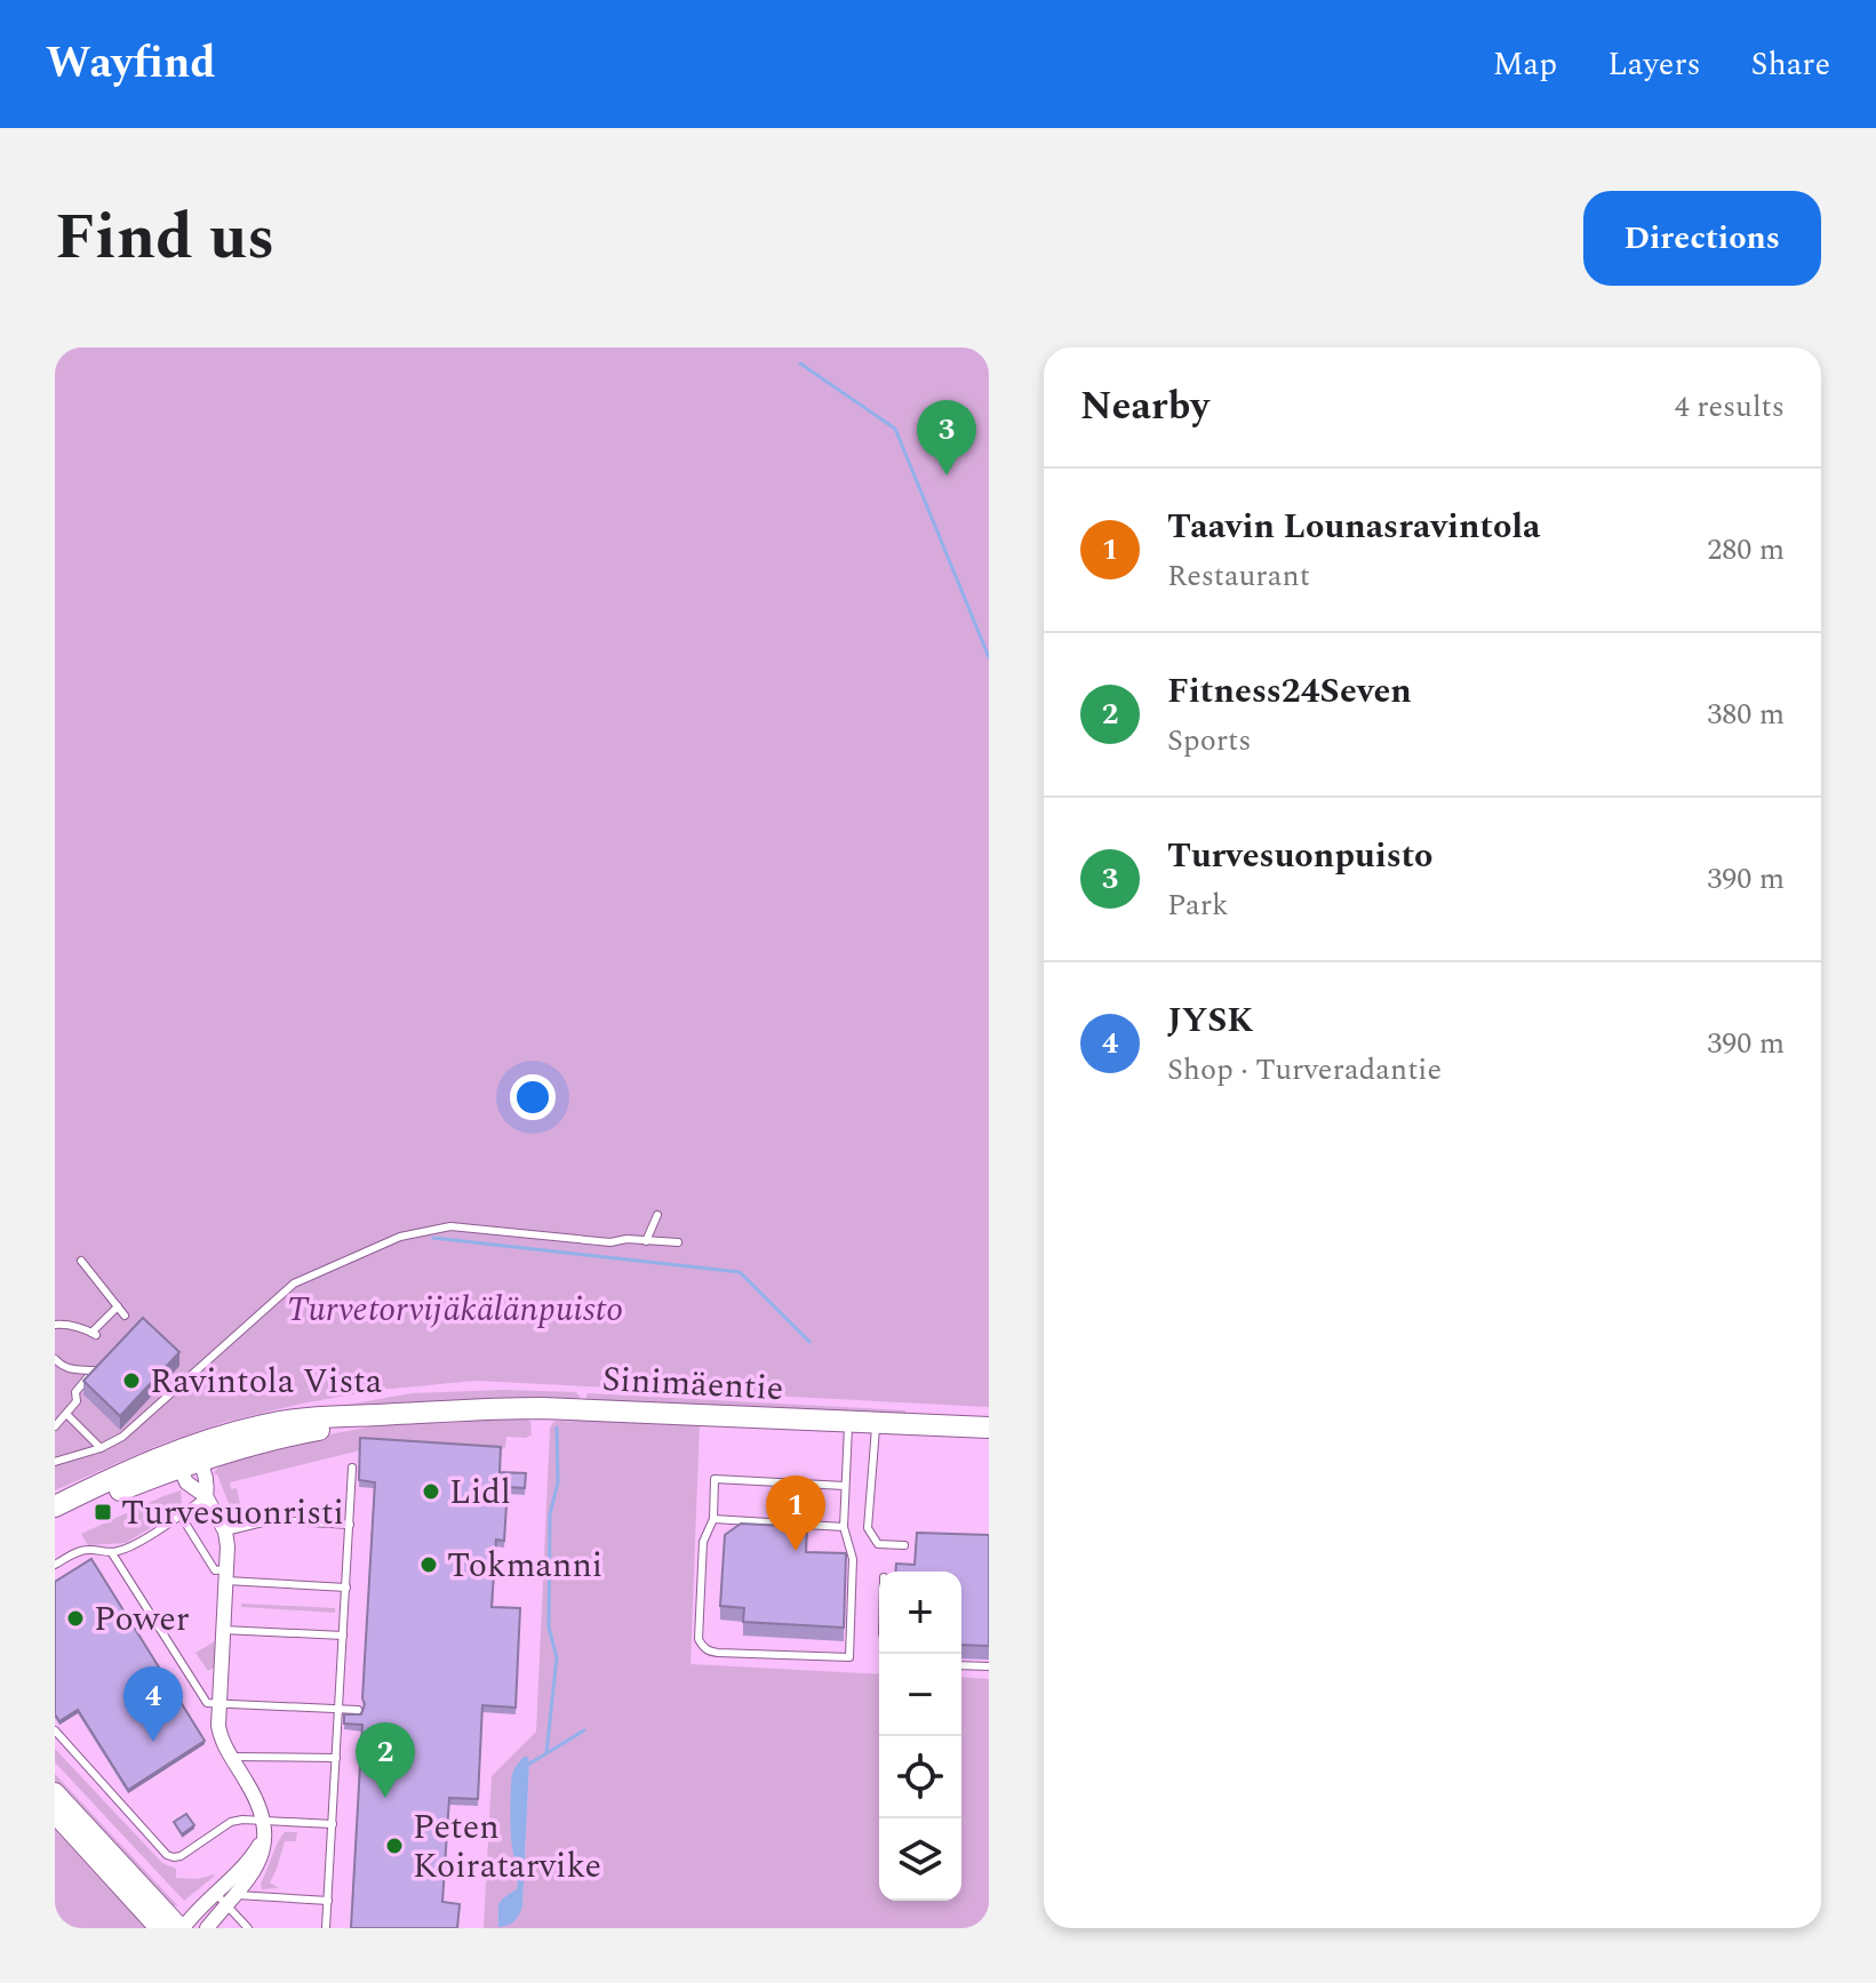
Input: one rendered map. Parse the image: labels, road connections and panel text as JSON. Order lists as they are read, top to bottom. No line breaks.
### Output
{"streets":{"main road":["Sinimäentie"]},"parks":["Turvetorvijäkälänpuisto"],"places":{"other":["Ravintola Vista","Lidl","Tokmanni","Power","Peten Koiratarvike"],"transit":["Turvesuonristi"]},"page":{"header":"Wayfind","nav":["Map","Layers","Share"],"title":"Find us","buttons":"Directions","heading":["Nearby","4 results"],"pins":["3","1","4","2"],"list":[{"mark":"1","name":"Taavin Lounasravintola","note":"Restaurant","value":"280 m"},{"mark":"2","name":"Fitness24Seven","note":"Sports","value":"380 m"},{"mark":"3","name":"Turvesuonpuisto","note":"Park","value":"390 m"},{"mark":"4","name":"JYSK","note":"Shop · Turveradantie","value":"390 m"}],"map_buttons":["+","−"]}}
